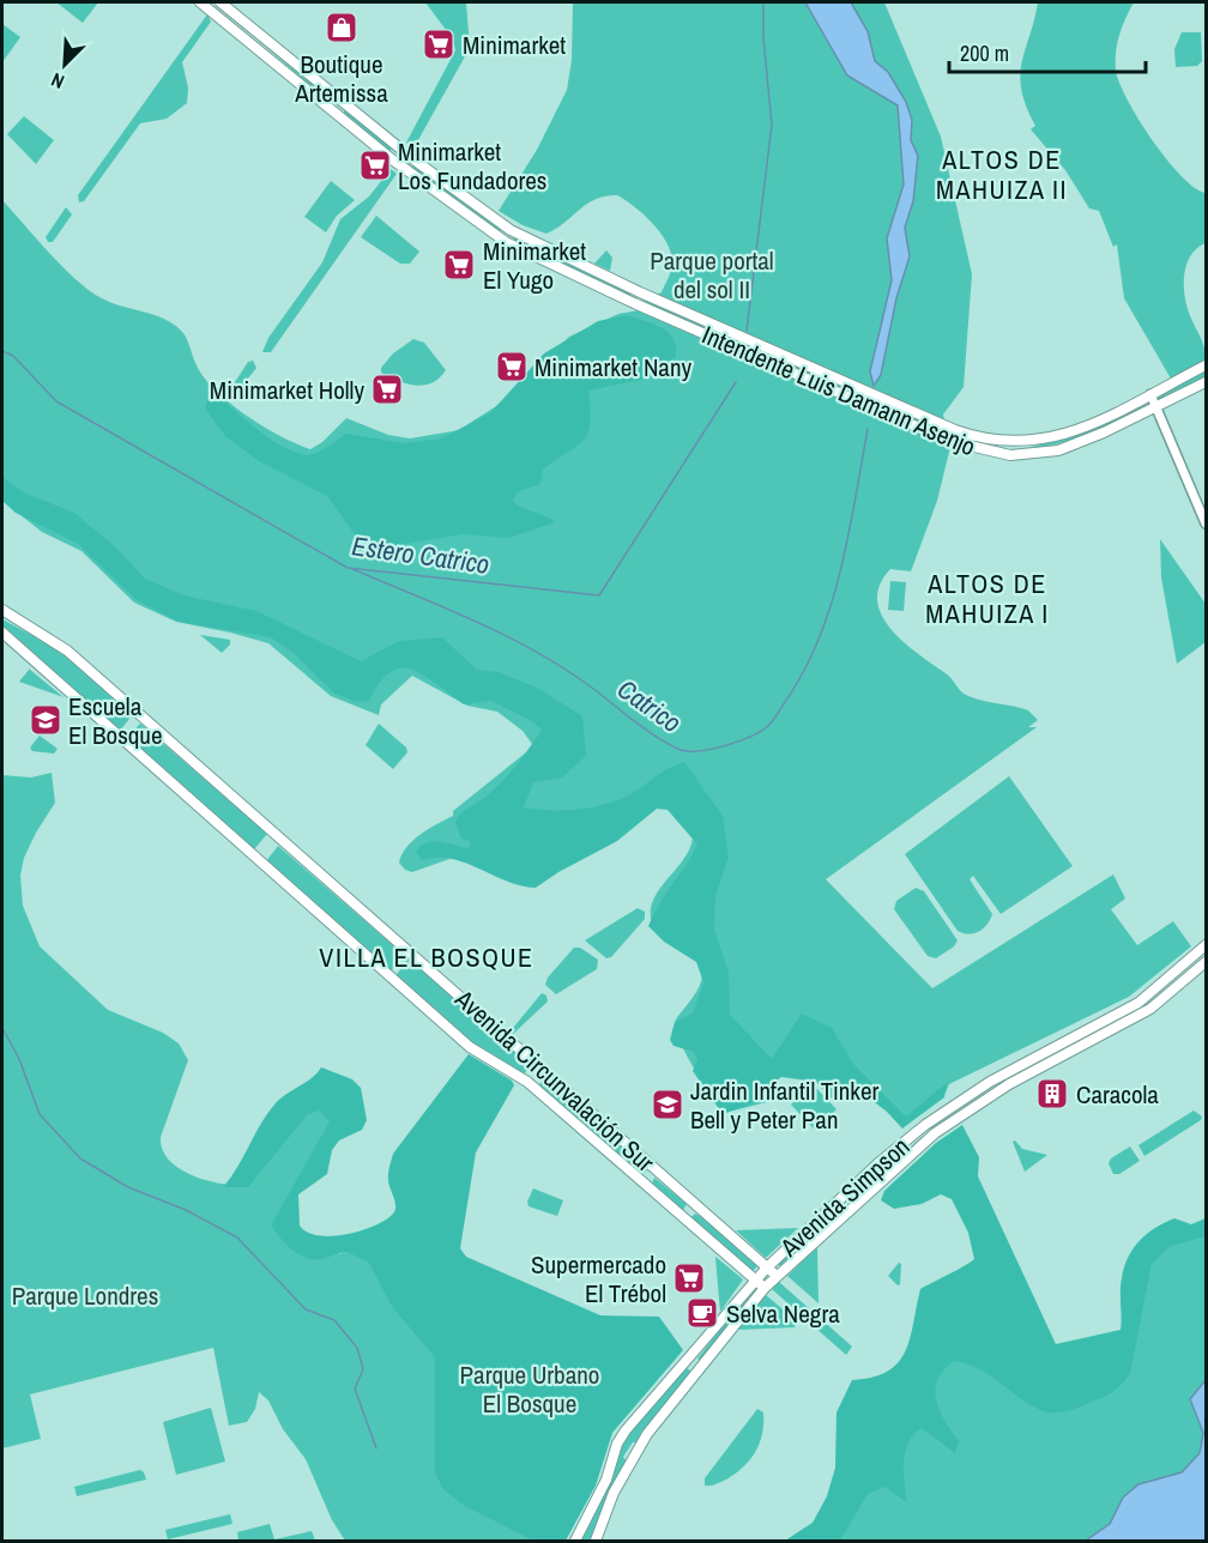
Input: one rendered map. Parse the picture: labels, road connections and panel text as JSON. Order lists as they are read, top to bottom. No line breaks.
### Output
{"streets":{"main road":["Intendente Luis Damann Asenjo","Avenida Circunvalación Sur","Avenida Simpson"]},"crossings":[["Avenida Circunvalación Sur","Avenida Simpson"]],"districts":["ALTOS DE MAHUIZA II","ALTOS DE MAHUIZA I","VILLA EL BOSQUE"],"water":["Estero Catrico","Catrico"],"parks":["Parque portal del sol II","Parque Londres","Parque Urbano El Bosque"],"places":{"shop":["Boutique Artemissa"],"supermarket":["Minimarket","Minimarket Los Fundadores","Minimarket El Yugo","Minimarket Nany","Minimarket Holly","Supermercado El Trébol"],"school or university":["Escuela El Bosque","Jardin Infantil Tinker Bell y Peter Pan"],"building":["Caracola"],"cafe":["Selva Negra"]},"scale_bar":"200 m","north":"bottom left"}
